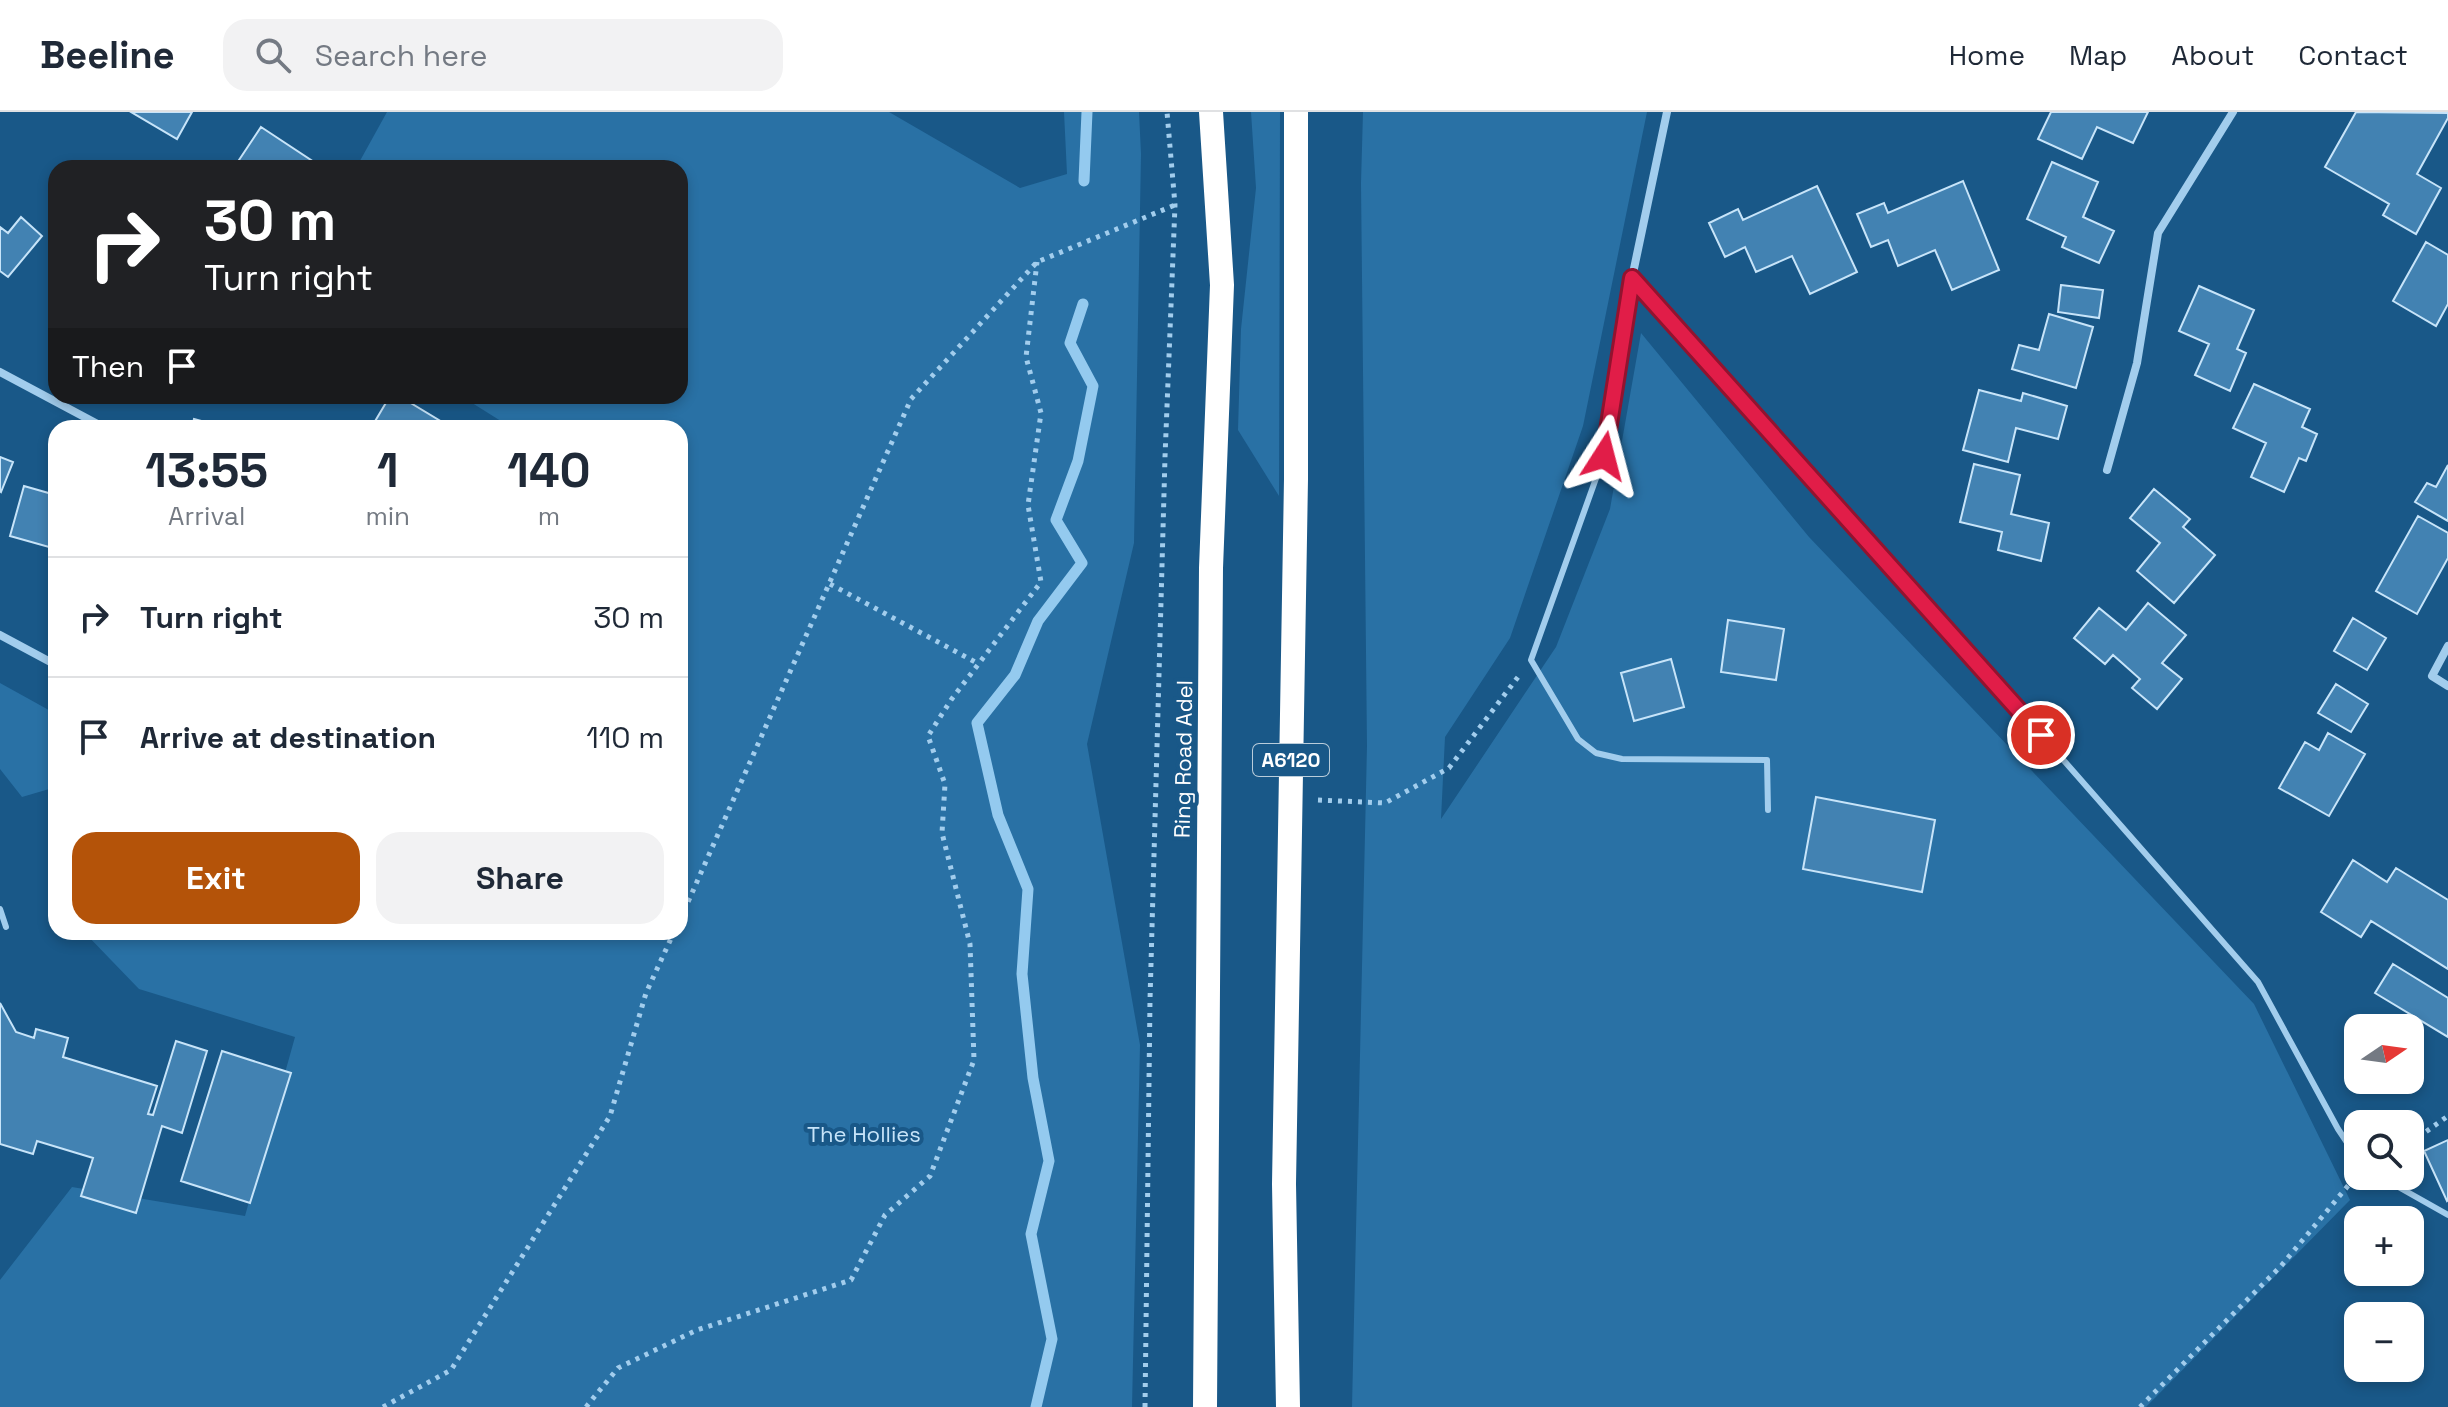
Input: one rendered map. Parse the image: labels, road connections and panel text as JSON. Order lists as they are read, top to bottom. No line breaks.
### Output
{"streets":{"highway":["Ring Road Adel","A6120"]},"parks":["The Hollies"],"north":"right","page":{"header":"Beeline","search":"Search here","nav":["Home","Map","About","Contact"],"turn":["30 m","Turn right"],"then":"Then","eta":["13:55","Arrival","1","min","140","m"],"list":[{"name":"Turn right","value":"30 m"},{"name":"Arrive at destination","value":"110 m"}],"buttons":["Exit","Share"],"map_buttons":["+","−"]}}
